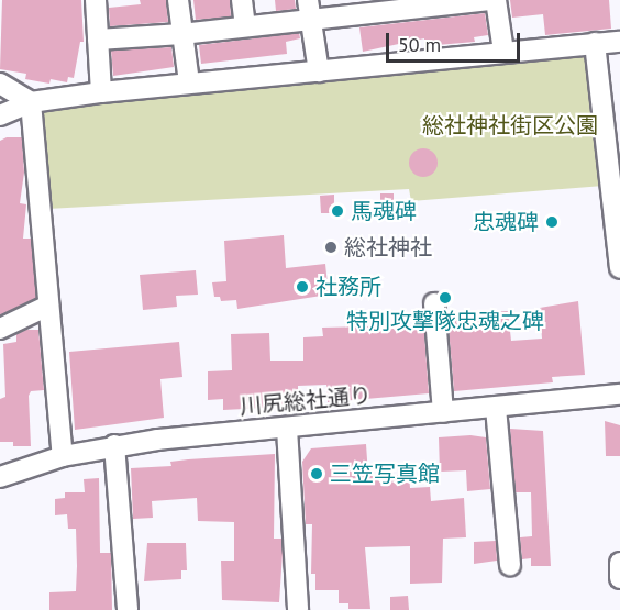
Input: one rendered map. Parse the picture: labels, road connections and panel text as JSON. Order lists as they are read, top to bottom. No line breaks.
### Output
{"streets":{"street":["川尻総社通り"]},"parks":["総社神社街区公園"],"places":["馬魂碑","忠魂碑","総社神社","社務所","特別攻撃隊忠魂之碑","三笠写真館"],"scale_bar":"50 m"}
